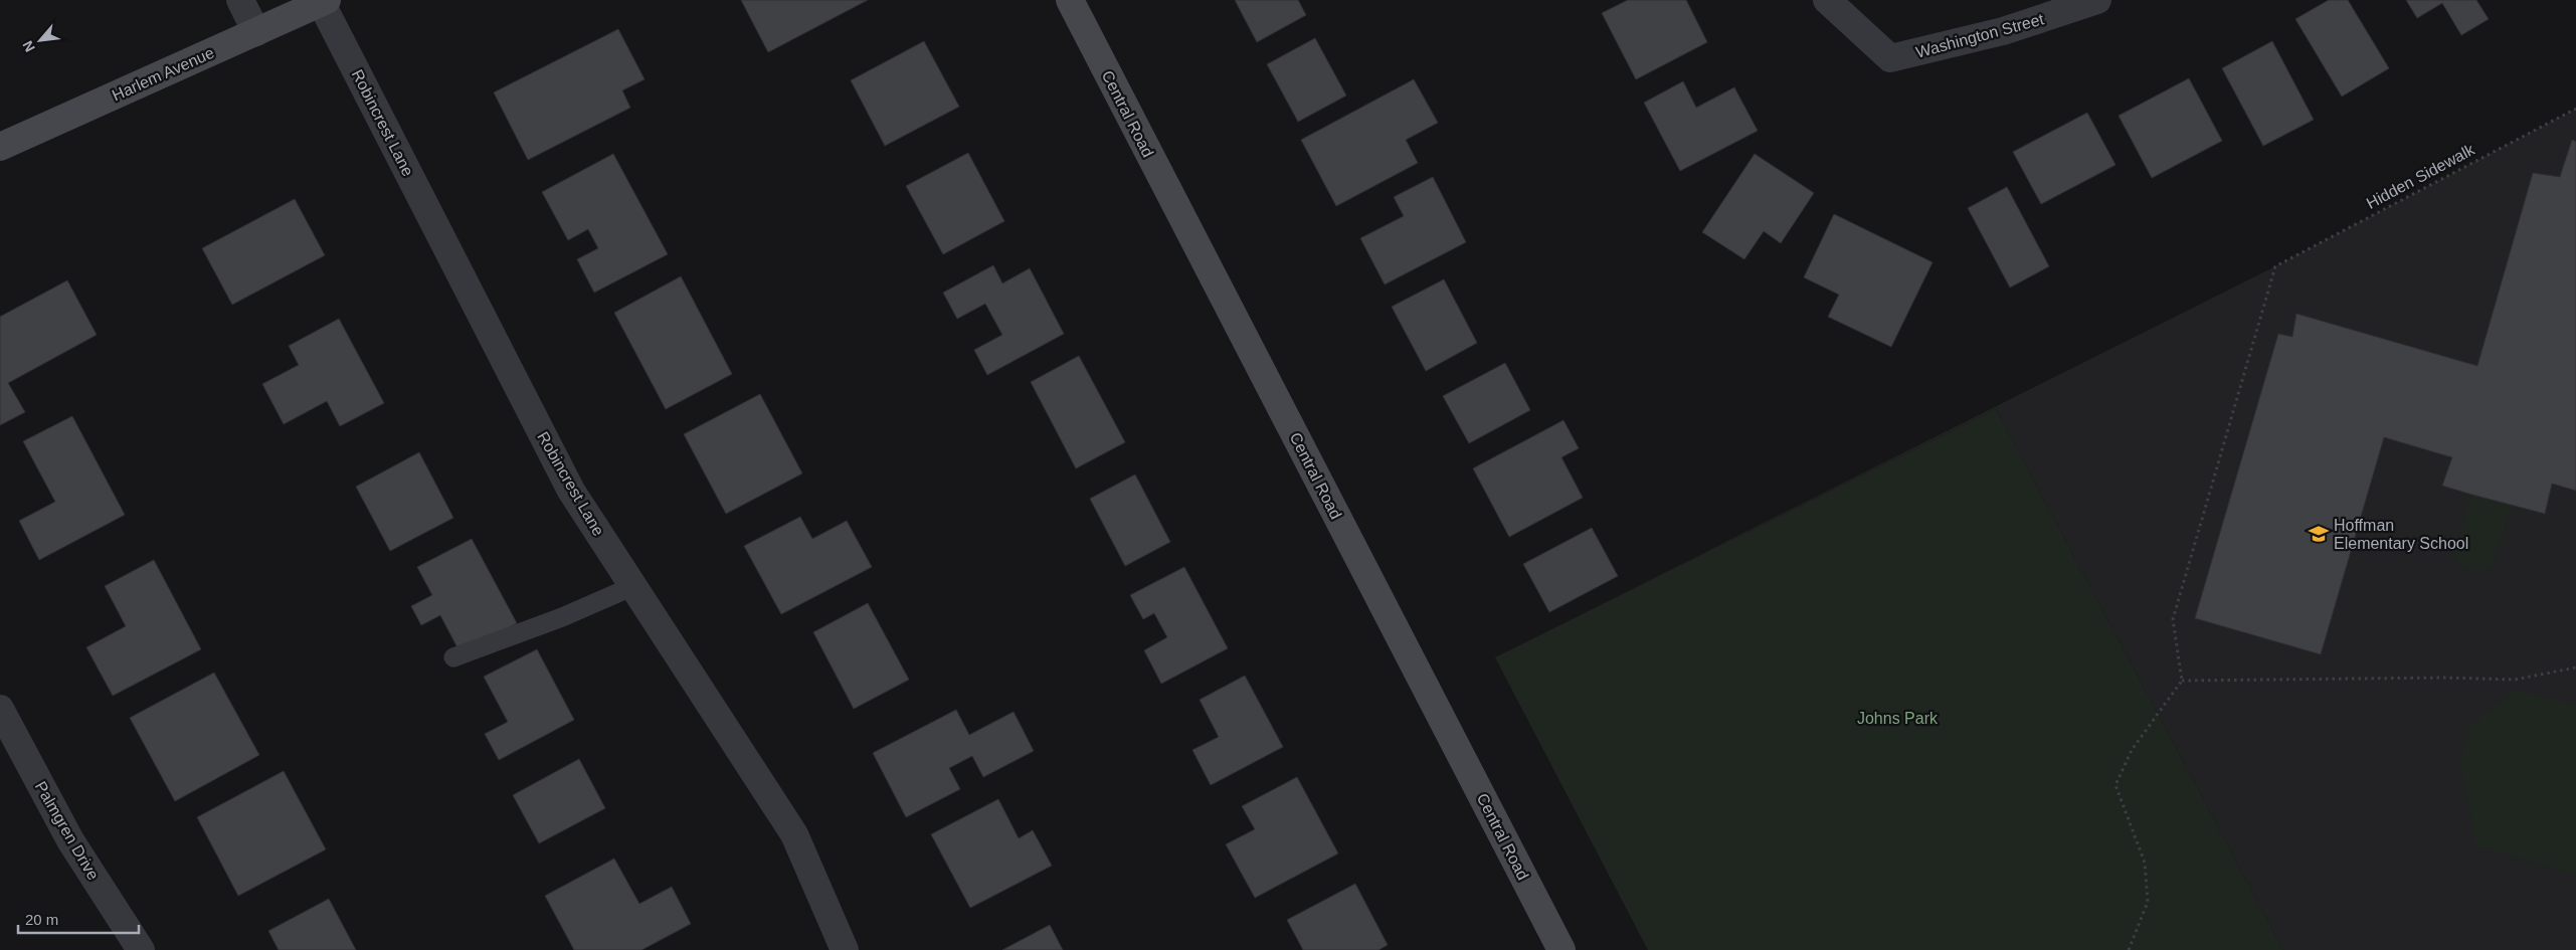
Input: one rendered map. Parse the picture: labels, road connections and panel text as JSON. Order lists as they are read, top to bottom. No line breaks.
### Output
{"streets":{"main road":["Harlem Avenue","Central Road"],"street":["Washington Street","Robincrest Lane","Palmgren Drive"],"path":["Hidden Sidewalk"]},"crossings":[["Harlem Avenue","Robincrest Lane"]],"parks":["Johns Park"],"places":{"school or university":["Hoffman Elementary School"]},"scale_bar":"20 m","north":"bottom left"}
